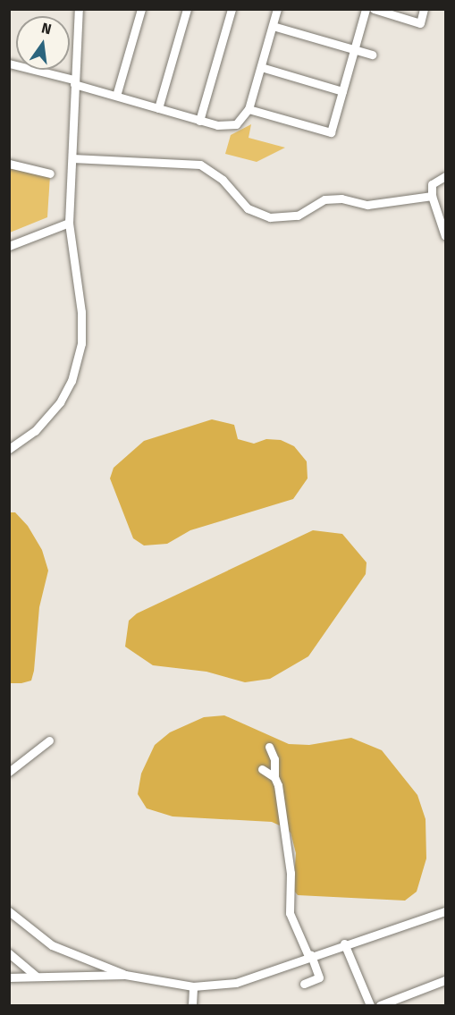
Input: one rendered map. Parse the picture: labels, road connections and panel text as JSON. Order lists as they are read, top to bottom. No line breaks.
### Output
{"north":"top"}
